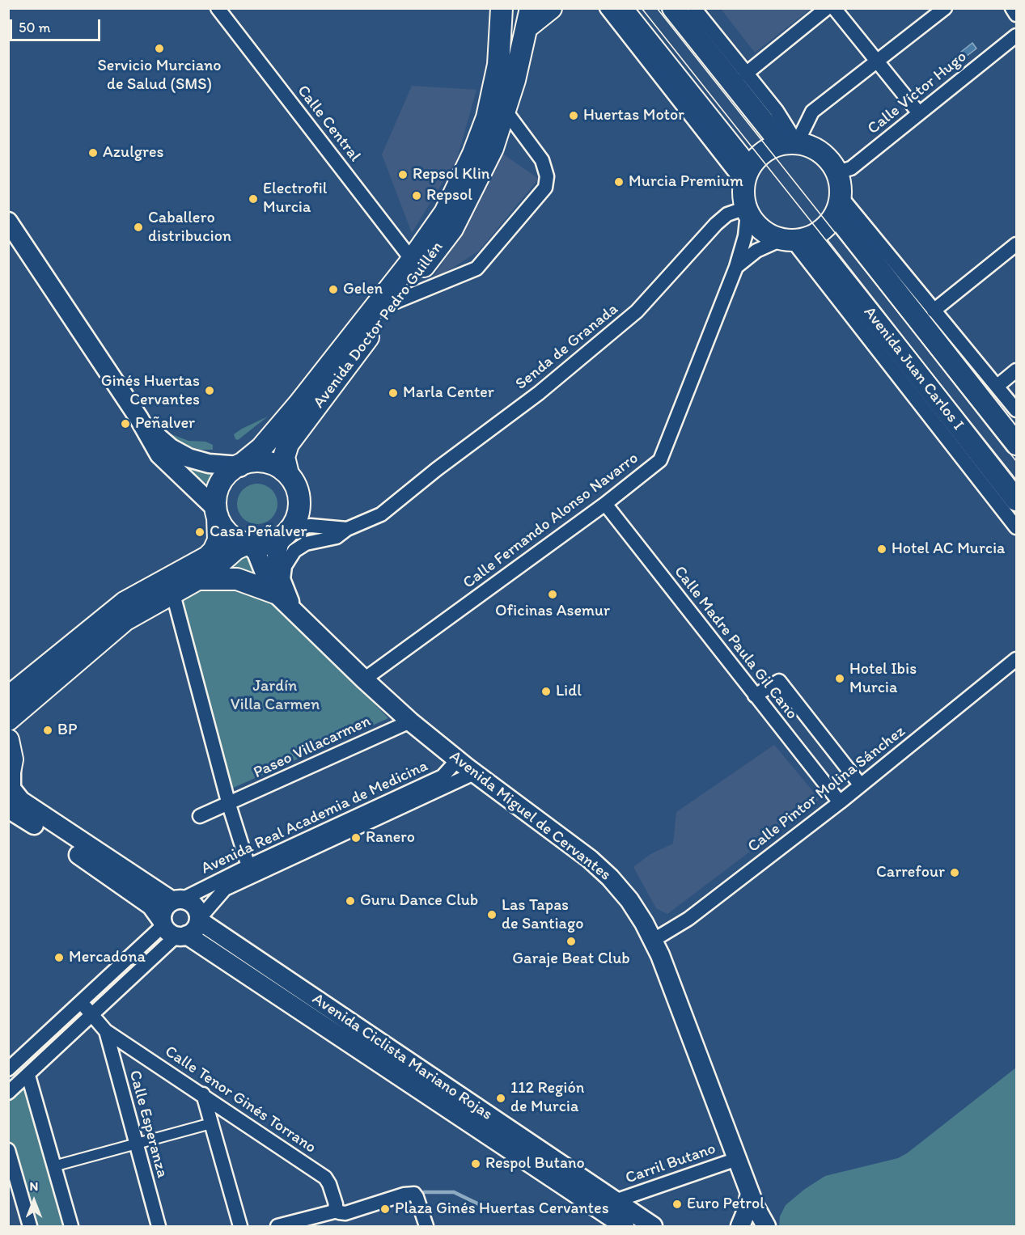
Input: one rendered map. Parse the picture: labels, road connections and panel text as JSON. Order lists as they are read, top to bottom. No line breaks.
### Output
{"streets":{"main road":["Avenida Doctor Pedro Guillén","Avenida Juan Carlos I","Avenida Miguel de Cervantes","Avenida Ciclista Mariano Rojas"],"street":["Calle Víctor Hugo","Calle Central","Senda de Granada","Calle Fernando Alonso Navarro","Calle Madre Paula Gil Cano","Paseo Villacarmen","Calle Pintor Molina Sánchez","Avenida Real Academia de Medicina","Calle Tenor Ginés Torrano","Calle Esperanza","Carril Butano"]},"crossings":[["Calle Víctor Hugo","Senda de Granada"],["Calle Víctor Hugo","Avenida Juan Carlos I"],["Calle Víctor Hugo","Calle Fernando Alonso Navarro"],["Calle Central","Avenida Doctor Pedro Guillén"],["Avenida Doctor Pedro Guillén","Avenida Miguel de Cervantes"],["Senda de Granada","Avenida Juan Carlos I"],["Senda de Granada","Calle Fernando Alonso Navarro"],["Senda de Granada","Avenida Miguel de Cervantes"],["Avenida Juan Carlos I","Calle Fernando Alonso Navarro"],["Calle Fernando Alonso Navarro","Calle Madre Paula Gil Cano"],["Calle Fernando Alonso Navarro","Avenida Miguel de Cervantes"],["Calle Madre Paula Gil Cano","Calle Pintor Molina Sánchez"],["Paseo Villacarmen","Avenida Miguel de Cervantes"],["Calle Pintor Molina Sánchez","Avenida Miguel de Cervantes"],["Avenida Miguel de Cervantes","Avenida Real Academia de Medicina"],["Avenida Miguel de Cervantes","Carril Butano"],["Avenida Real Academia de Medicina","Avenida Ciclista Mariano Rojas"],["Avenida Ciclista Mariano Rojas","Carril Butano"],["Calle Tenor Ginés Torrano","Calle Esperanza"]],"parks":["Jardín Villa Carmen"],"places":["Servicio Murciano de Salud (SMS)","Huertas Motor","Azulgres","Repsol Klin","Murcia Premium","Repsol","Electrofil Murcia","Caballero distribucion","Gelen","Ginés Huertas Cervantes","Marla Center","Peñalver","Casa Peñalver","Hotel AC Murcia","Oficinas Asemur","Hotel Ibis Murcia","Lidl","BP","Ranero","Carrefour","Guru Dance Club","Las Tapas de Santiago","Garaje Beat Club","Mercadona","112 Región de Murcia","Respol Butano","Euro Petrol","Plaza Ginés Huertas Cervantes"],"scale_bar":"50 m","north":"top"}
